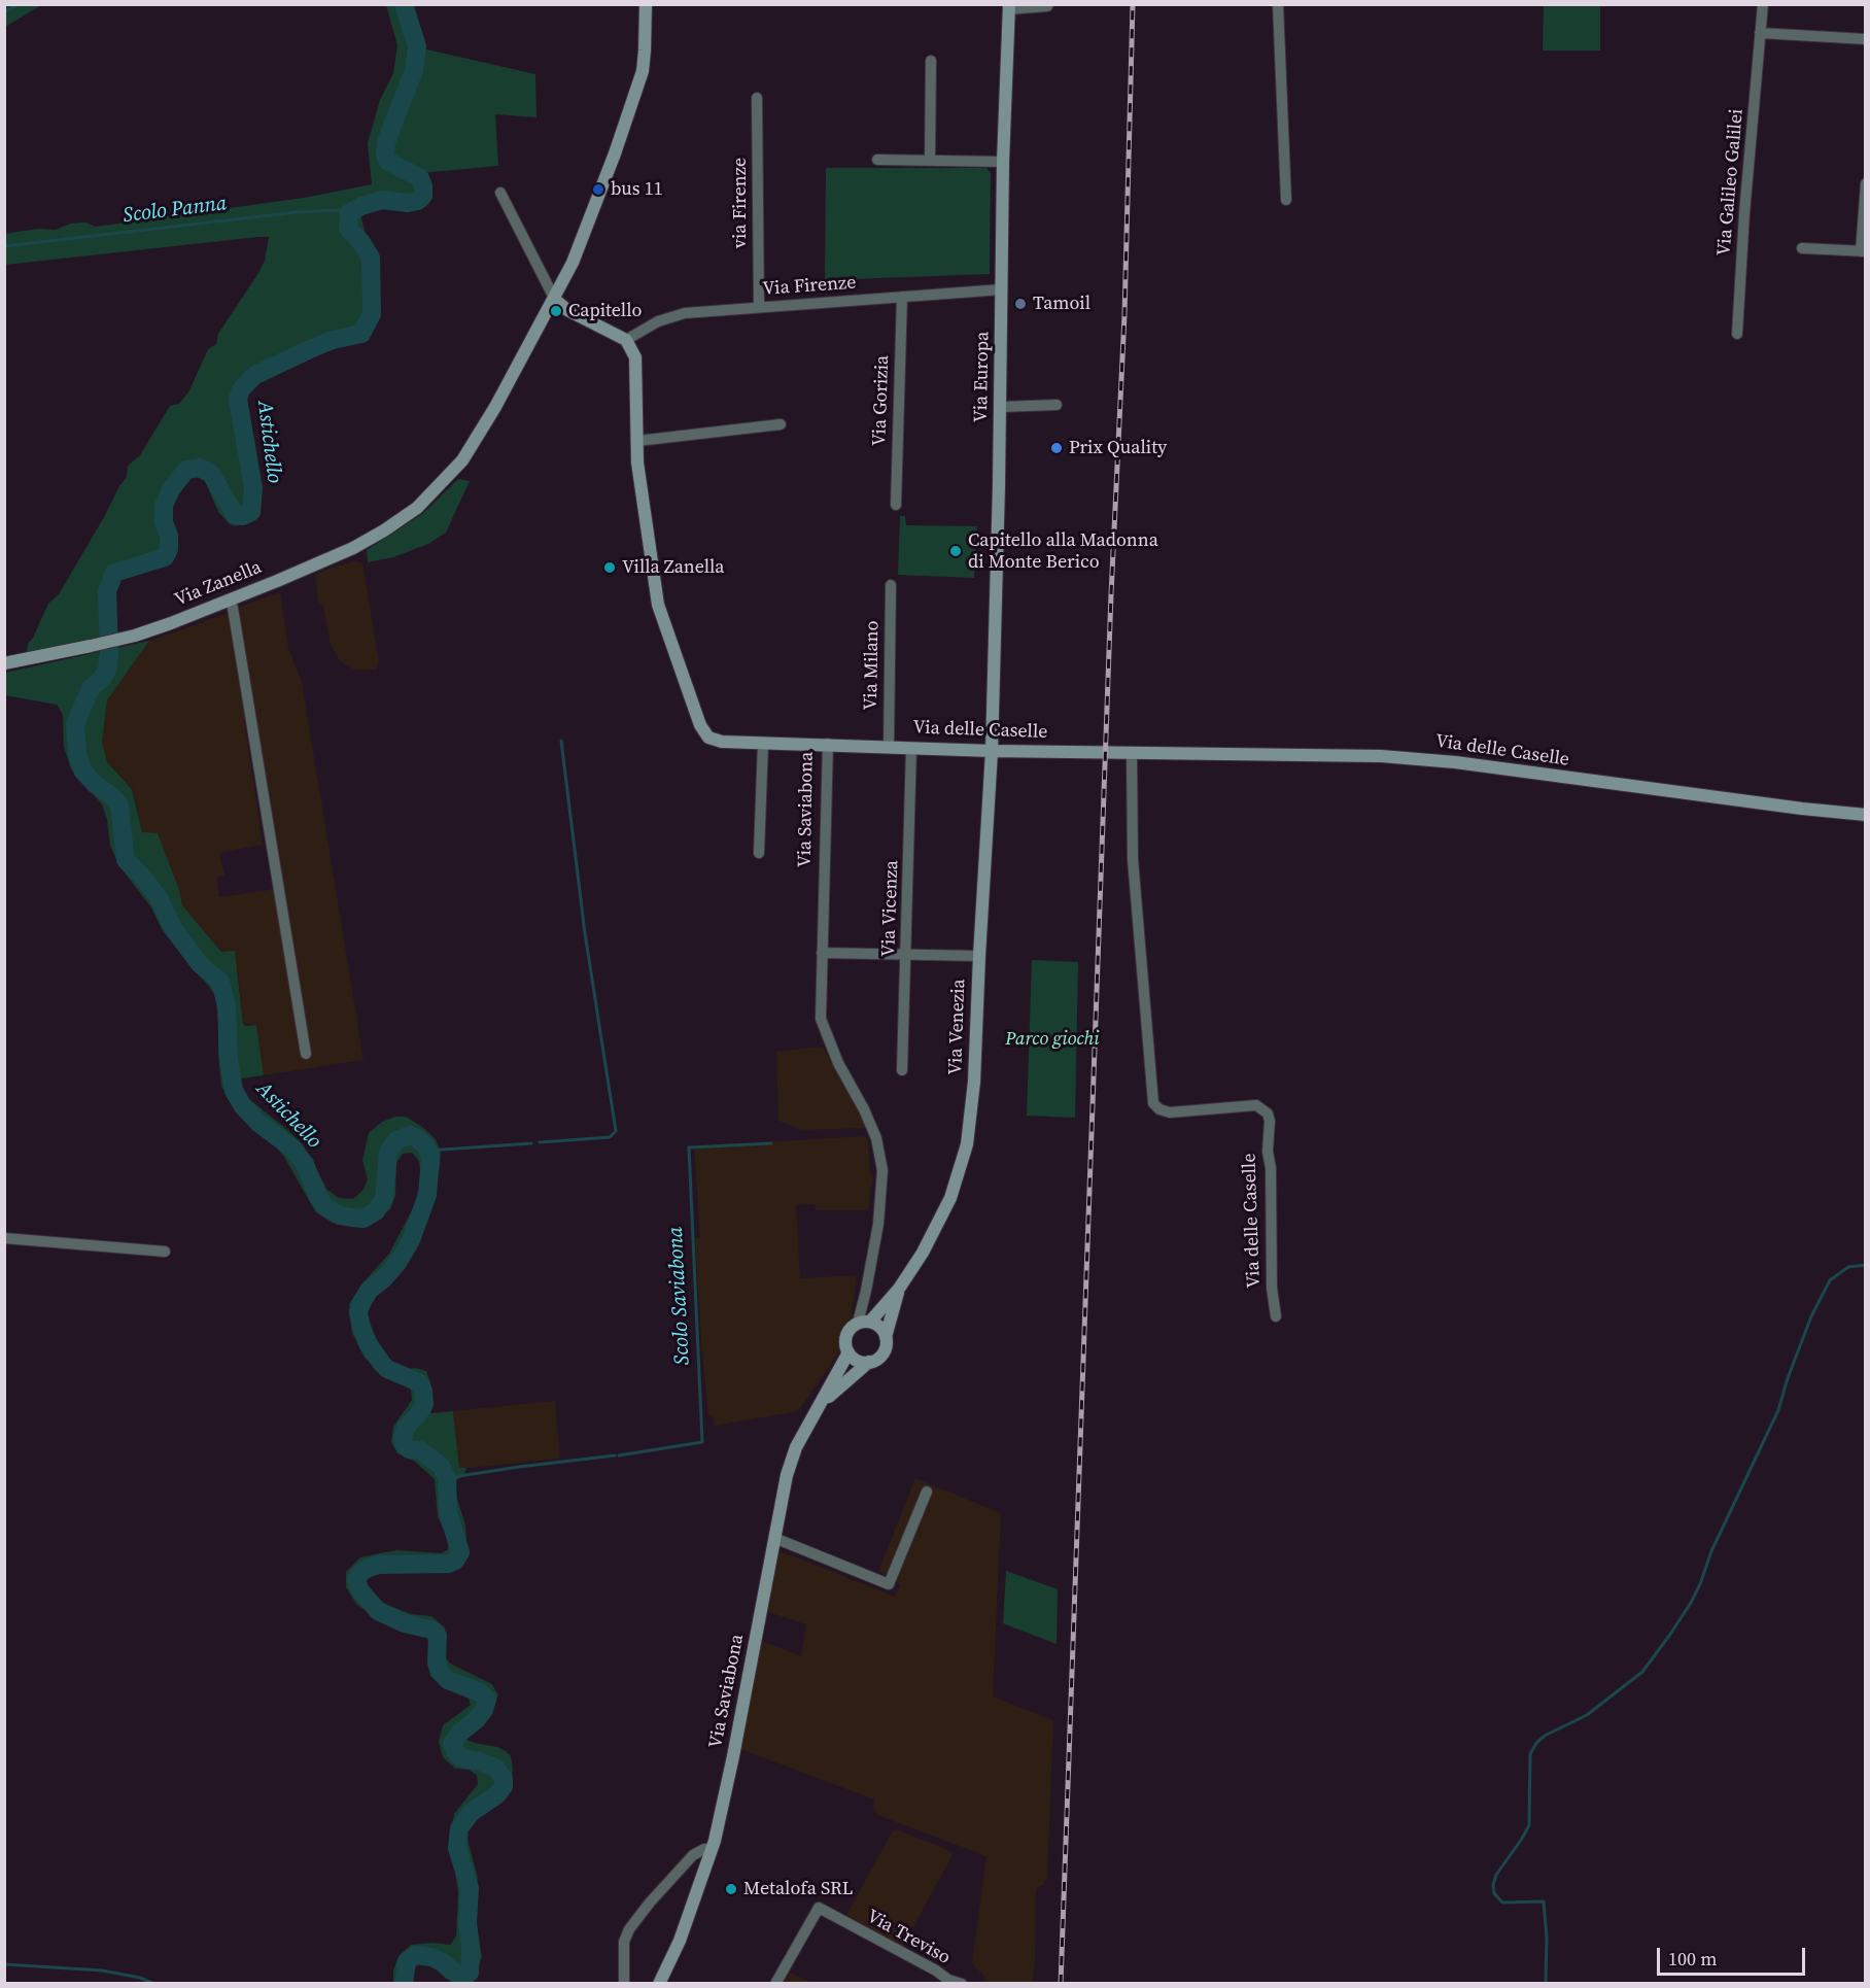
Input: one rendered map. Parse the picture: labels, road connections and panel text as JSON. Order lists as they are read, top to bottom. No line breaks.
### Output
{"streets":{"street":["Via Galileo Galilei","via Firenze","Via Firenze","Via Europa","Via Gorizia","Via Zanella","Via Milano","Via delle Caselle","Via Saviabona","Via Vicenza","Via Venezia","Via Treviso"]},"crossings":[["via Firenze","Via Firenze"],["Via Firenze","Via Europa"],["Via Firenze","Via Gorizia"],["Via Firenze","Via Saviabona"],["Via Europa","Via delle Caselle"],["Via Europa","Via Venezia"],["Via Milano","Via delle Caselle"],["Via delle Caselle","Via Saviabona"],["Via delle Caselle","Via Vicenza"],["Via delle Caselle","Via Venezia"],["Via Saviabona","Via Venezia"]],"water":["Scolo Panna","Astichello","Scolo Saviabona"],"parks":["Parco giochi"],"places":["bus 11","Tamoil","Capitello","Prix Quality","Capitello alla Madonna di Monte Berico","Villa Zanella","Metalofa SRL"],"scale_bar":"100 m"}
